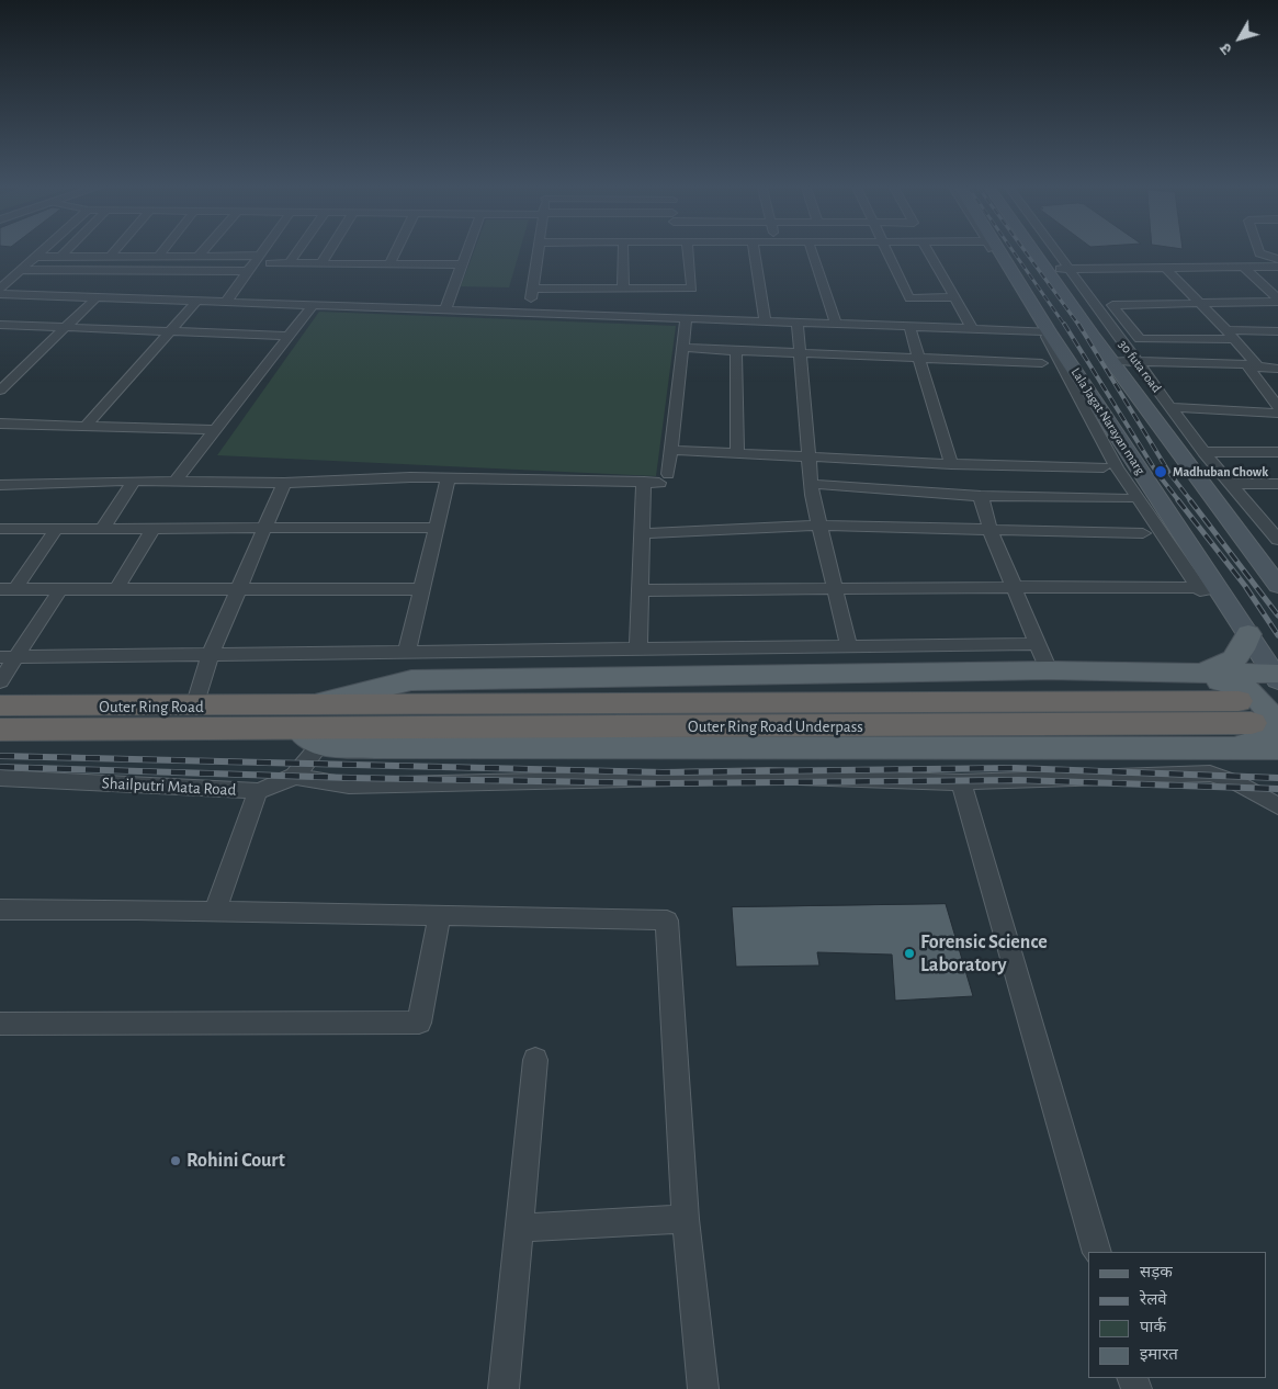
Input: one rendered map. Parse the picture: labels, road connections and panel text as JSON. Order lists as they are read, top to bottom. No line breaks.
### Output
{"streets":{"highway":["Outer Ring Road","Outer Ring Road Underpass"],"main road":["Lala Jagat Narayan marg"],"street":["30 futa road","Shailputri Mata Road"]},"crossings":[["Outer Ring Road","Outer Ring Road Underpass"],["Outer Ring Road","Shailputri Mata Road"],["Outer Ring Road Underpass","Shailputri Mata Road"]],"places":["Madhuban Chowk","Forensic Science Laboratory","Rohini Court"],"legend":["सड़क","रेलवे","पार्क","इमारत"],"north":"bottom left"}
